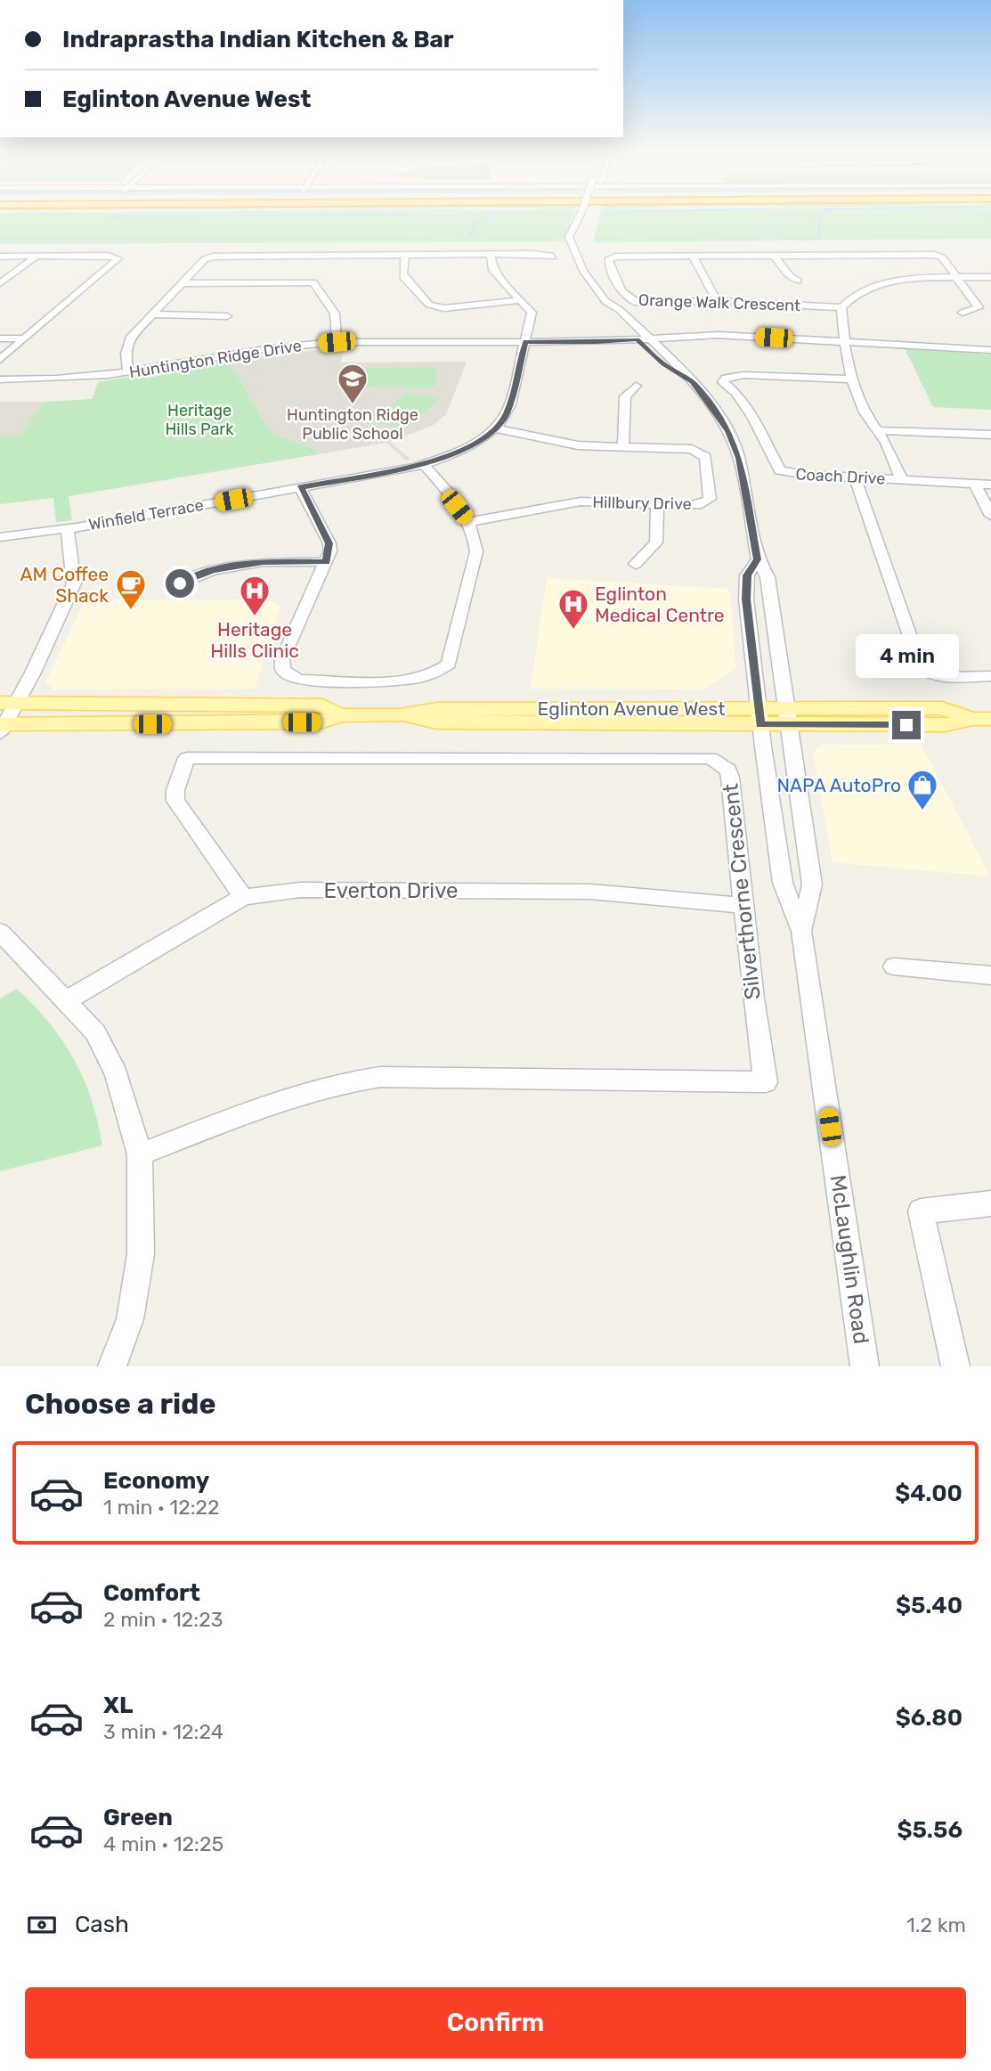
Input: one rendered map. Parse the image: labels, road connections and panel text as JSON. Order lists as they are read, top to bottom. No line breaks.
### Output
{"streets":{"main road":["Eglinton Avenue West"],"street":["Orange Walk Crescent","Huntington Ridge Drive","Coach Drive","Hillbury Drive","Winfield Terrace","Everton Drive","Silverthorne Crescent","McLaughlin Road"]},"crossings":[["Hillbury Drive","Winfield Terrace"],["Eglinton Avenue West","McLaughlin Road"],["Everton Drive","Silverthorne Crescent"]],"parks":["Heritage Hills Park"],"places":{"school or university":["Huntington Ridge Public School"],"cafe":["AM Coffee Shack"],"hospital":["Heritage Hills Clinic","Eglinton Medical Centre"],"shop":["NAPA AutoPro"]},"page":{"banner":["Indraprastha Indian Kitchen & Bar","Eglinton Avenue West"],"bubble":"4 min","heading":"Choose a ride","list":[{"name":"Economy","note":"1 min · 12:22","value":"$4.00"},{"name":"Comfort","note":"2 min · 12:23","value":"$5.40"},{"name":"XL","note":"3 min · 12:24","value":"$6.80"},{"name":"Green","note":"4 min · 12:25","value":"$5.56"}],"pay":["Cash","1.2 km"],"buttons":"Confirm"}}
